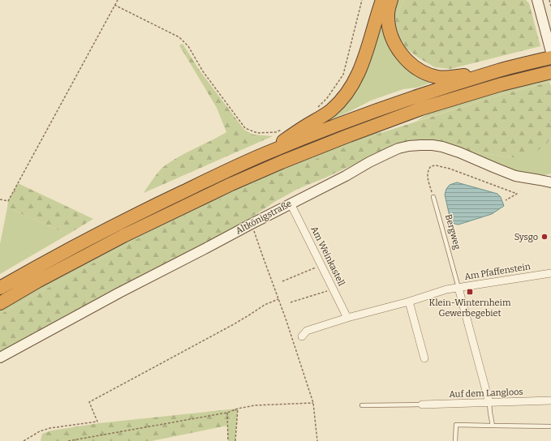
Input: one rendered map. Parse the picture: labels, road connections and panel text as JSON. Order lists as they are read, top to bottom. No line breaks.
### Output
{"streets":{"street":["Altkönigstraße","Bergweg","Am Weinkastell","Am Pfaffenstein","Auf dem Langloos"]},"crossings":[["Altkönigstraße","Am Weinkastell"],["Bergweg","Am Pfaffenstein"],["Bergweg","Auf dem Langloos"]],"places":{"other":["Sysgo"],"transit":["Klein-Winternheim Gewerbegebiet"]}}
